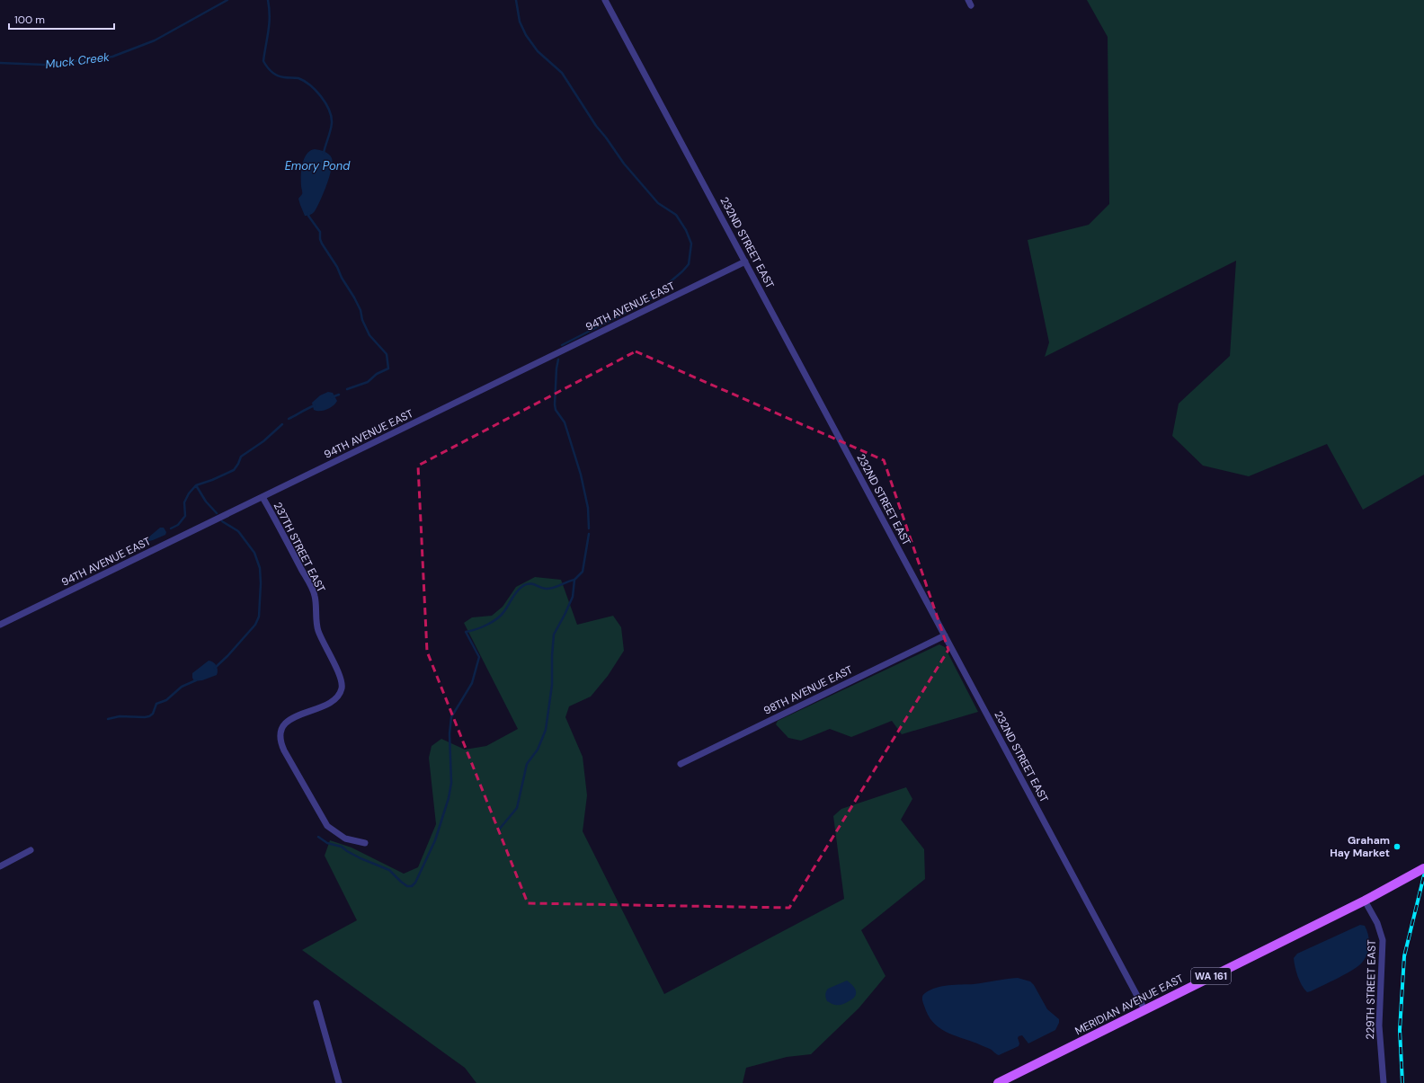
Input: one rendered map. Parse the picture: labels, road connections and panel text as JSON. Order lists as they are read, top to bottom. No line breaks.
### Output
{"streets":{"main road":["WA 161","MERIDIAN AVENUE EAST"],"street":["232ND STREET EAST","94TH AVENUE EAST","237TH STREET EAST","98TH AVENUE EAST","229TH STREET EAST"]},"crossings":[["232ND STREET EAST","94TH AVENUE EAST"],["232ND STREET EAST","98TH AVENUE EAST"],["232ND STREET EAST","MERIDIAN AVENUE EAST"],["94TH AVENUE EAST","237TH STREET EAST"],["229TH STREET EAST","MERIDIAN AVENUE EAST"]],"water":["Muck Creek","Emory Pond"],"places":["Graham Hay Market"],"scale_bar":"100 m"}
